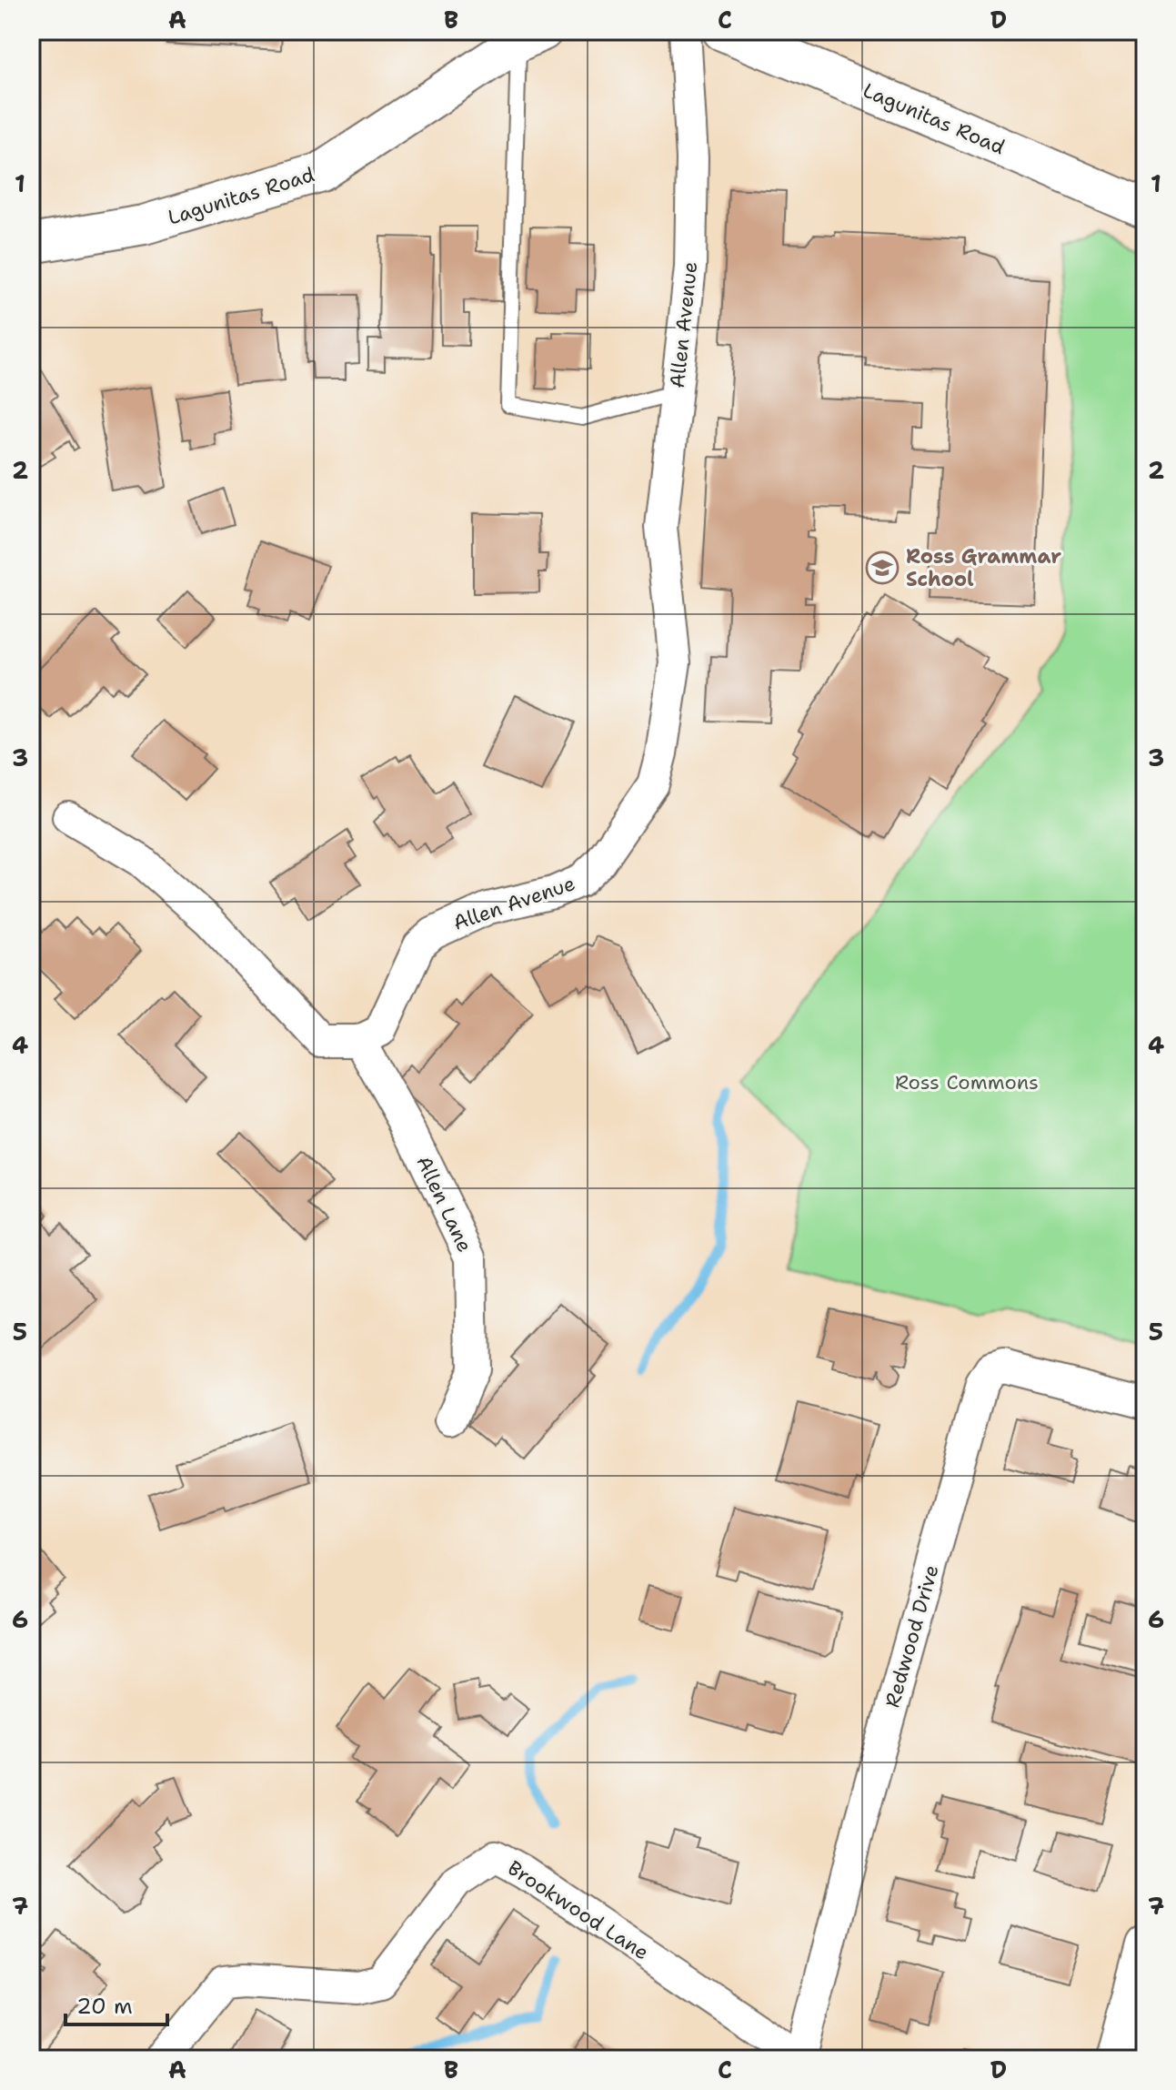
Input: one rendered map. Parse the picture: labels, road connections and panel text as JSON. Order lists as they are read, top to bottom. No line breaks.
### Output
{"streets":{"street":["Lagunitas Road","Allen Avenue","Allen Lane","Redwood Drive","Brookwood Lane"]},"crossings":[["Allen Avenue","Allen Lane"],["Redwood Drive","Brookwood Lane"]],"parks":["Ross Commons"],"places":{"school or university":["Ross Grammar School"]},"scale_bar":"20 m","grid":{"columns":["A","B","C","D"],"rows":["1","2","3","4","5","6","7"]}}
